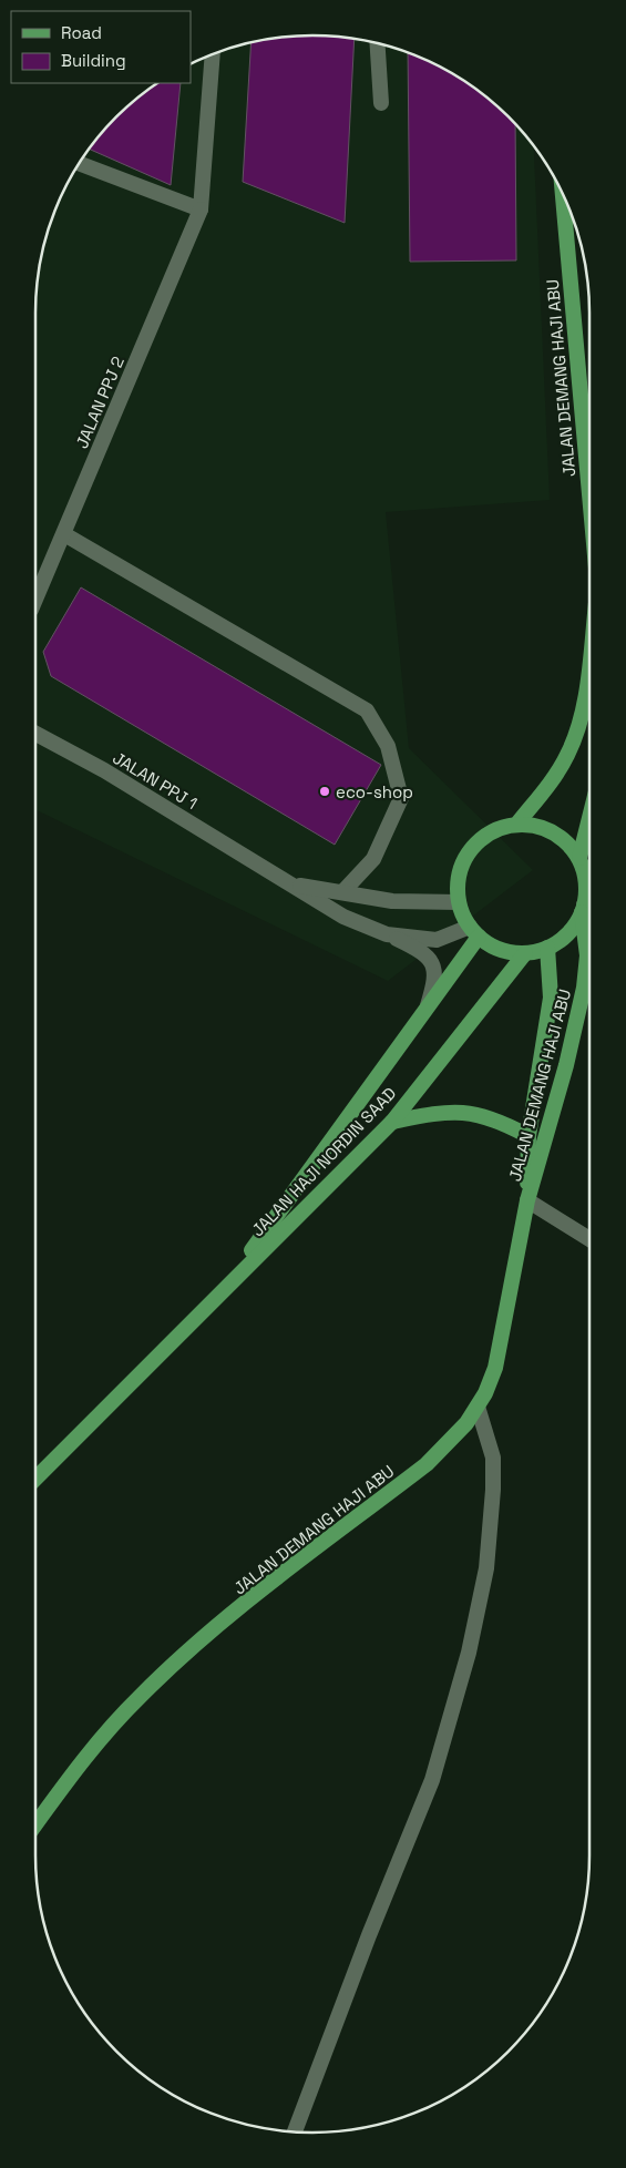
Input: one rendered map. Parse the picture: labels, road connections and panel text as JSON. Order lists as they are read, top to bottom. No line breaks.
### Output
{"streets":{"main road":["JALAN DEMANG HAJI ABU","JALAN HAJI NORDIN SAAD"],"street":["JALAN PPJ 2","JALAN PPJ 1"]},"crossings":[["JALAN DEMANG HAJI ABU","JALAN HAJI NORDIN SAAD"]],"places":["eco-shop"],"legend":["Road","Building"]}
